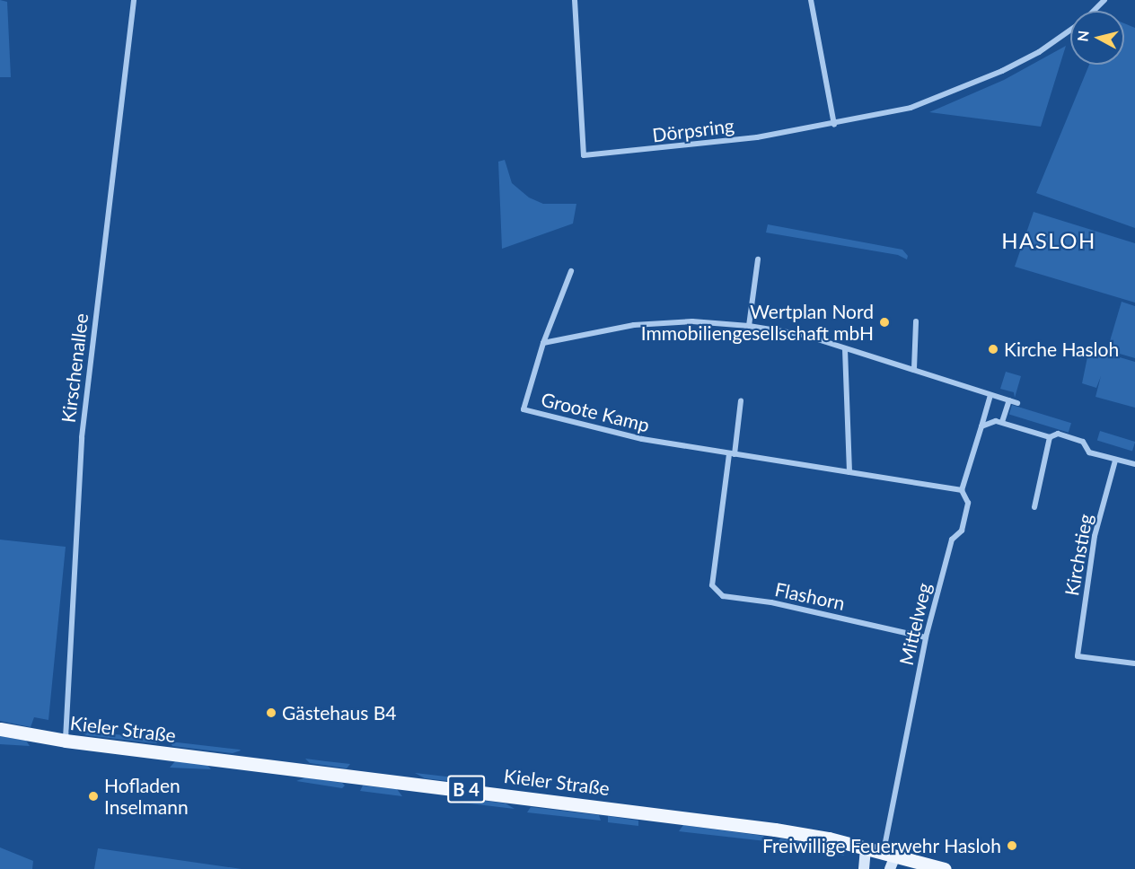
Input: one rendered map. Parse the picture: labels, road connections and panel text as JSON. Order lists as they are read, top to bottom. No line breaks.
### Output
{"streets":{"main road":["Kieler Straße","B 4"],"street":["Dörpsring","Kirschenallee","Groote Kamp","Kirchstieg","Flashorn","Mittelweg"]},"crossings":[["Kirschenallee","Kieler Straße"],["Groote Kamp","Flashorn"],["Groote Kamp","Mittelweg"],["Flashorn","Mittelweg"],["Mittelweg","Kieler Straße"]],"districts":["HASLOH"],"places":["Wertplan Nord Immobiliengesellschaft mbH","Kirche Hasloh","Gästehaus B4","Hofladen Inselmann","Freiwillige Feuerwehr Hasloh"],"north":"left"}
